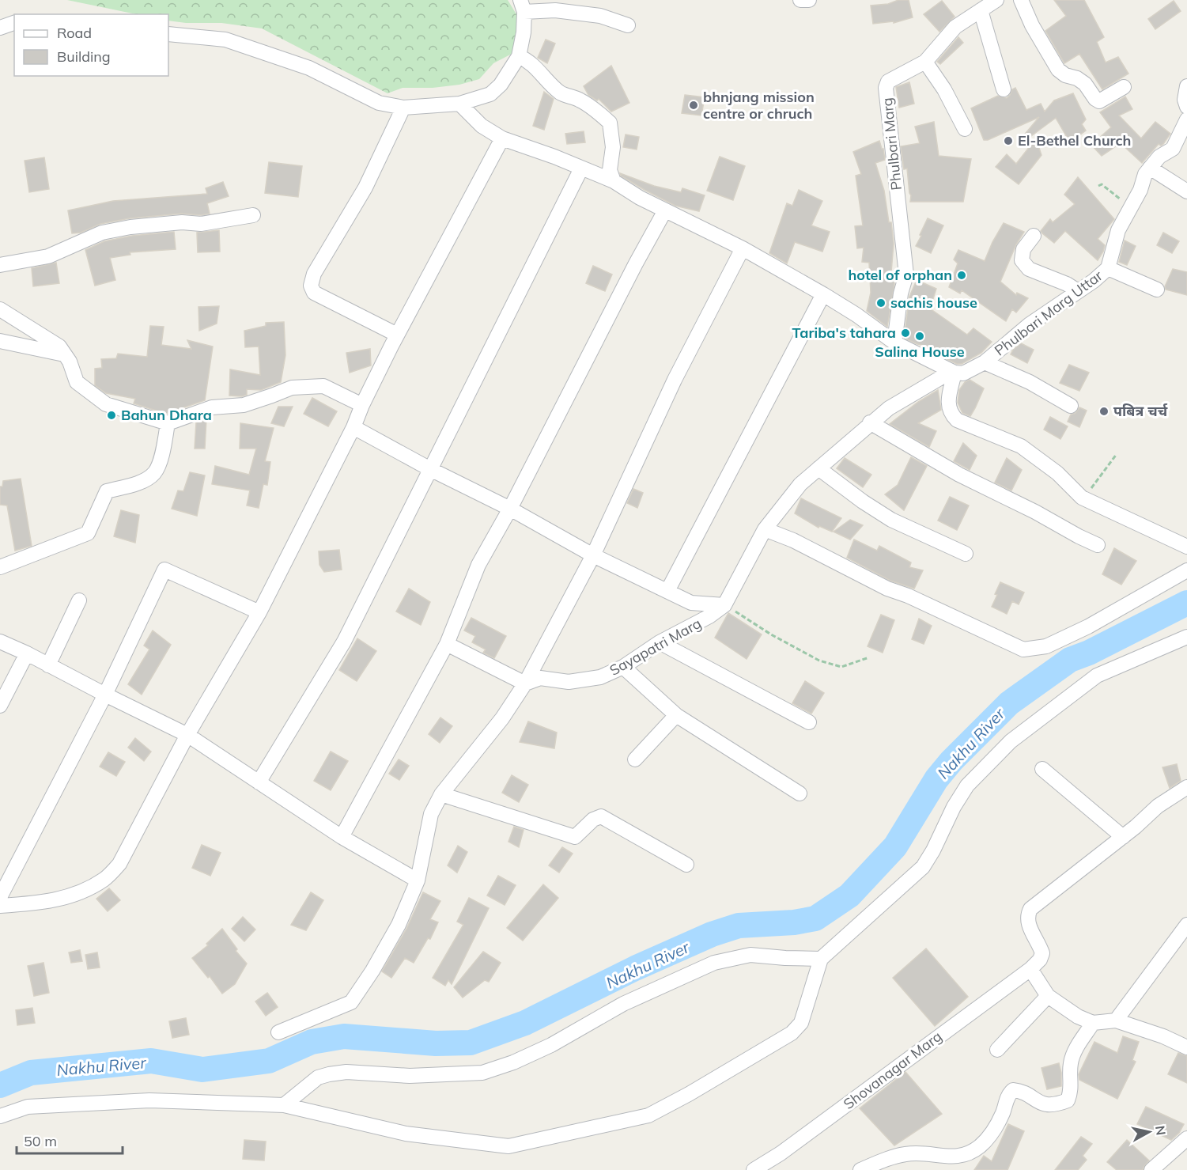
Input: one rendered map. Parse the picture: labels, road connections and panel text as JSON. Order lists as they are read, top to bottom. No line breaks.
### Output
{"streets":{"street":["Phulbari Marg","Phulbari Marg Uttar","Sayapatri Marg","Shovanagar Marg"]},"crossings":[["Phulbari Marg Uttar","Sayapatri Marg"]],"water":["Nakhu River"],"places":["bhnjang mission centre or chruch","El-Bethel Church","hotel of orphan","sachis house","Tariba's tahara","Salina House","पबित्र चर्च","Bahun Dhara"],"legend":["Road","Building"],"scale_bar":"50 m","north":"right"}
